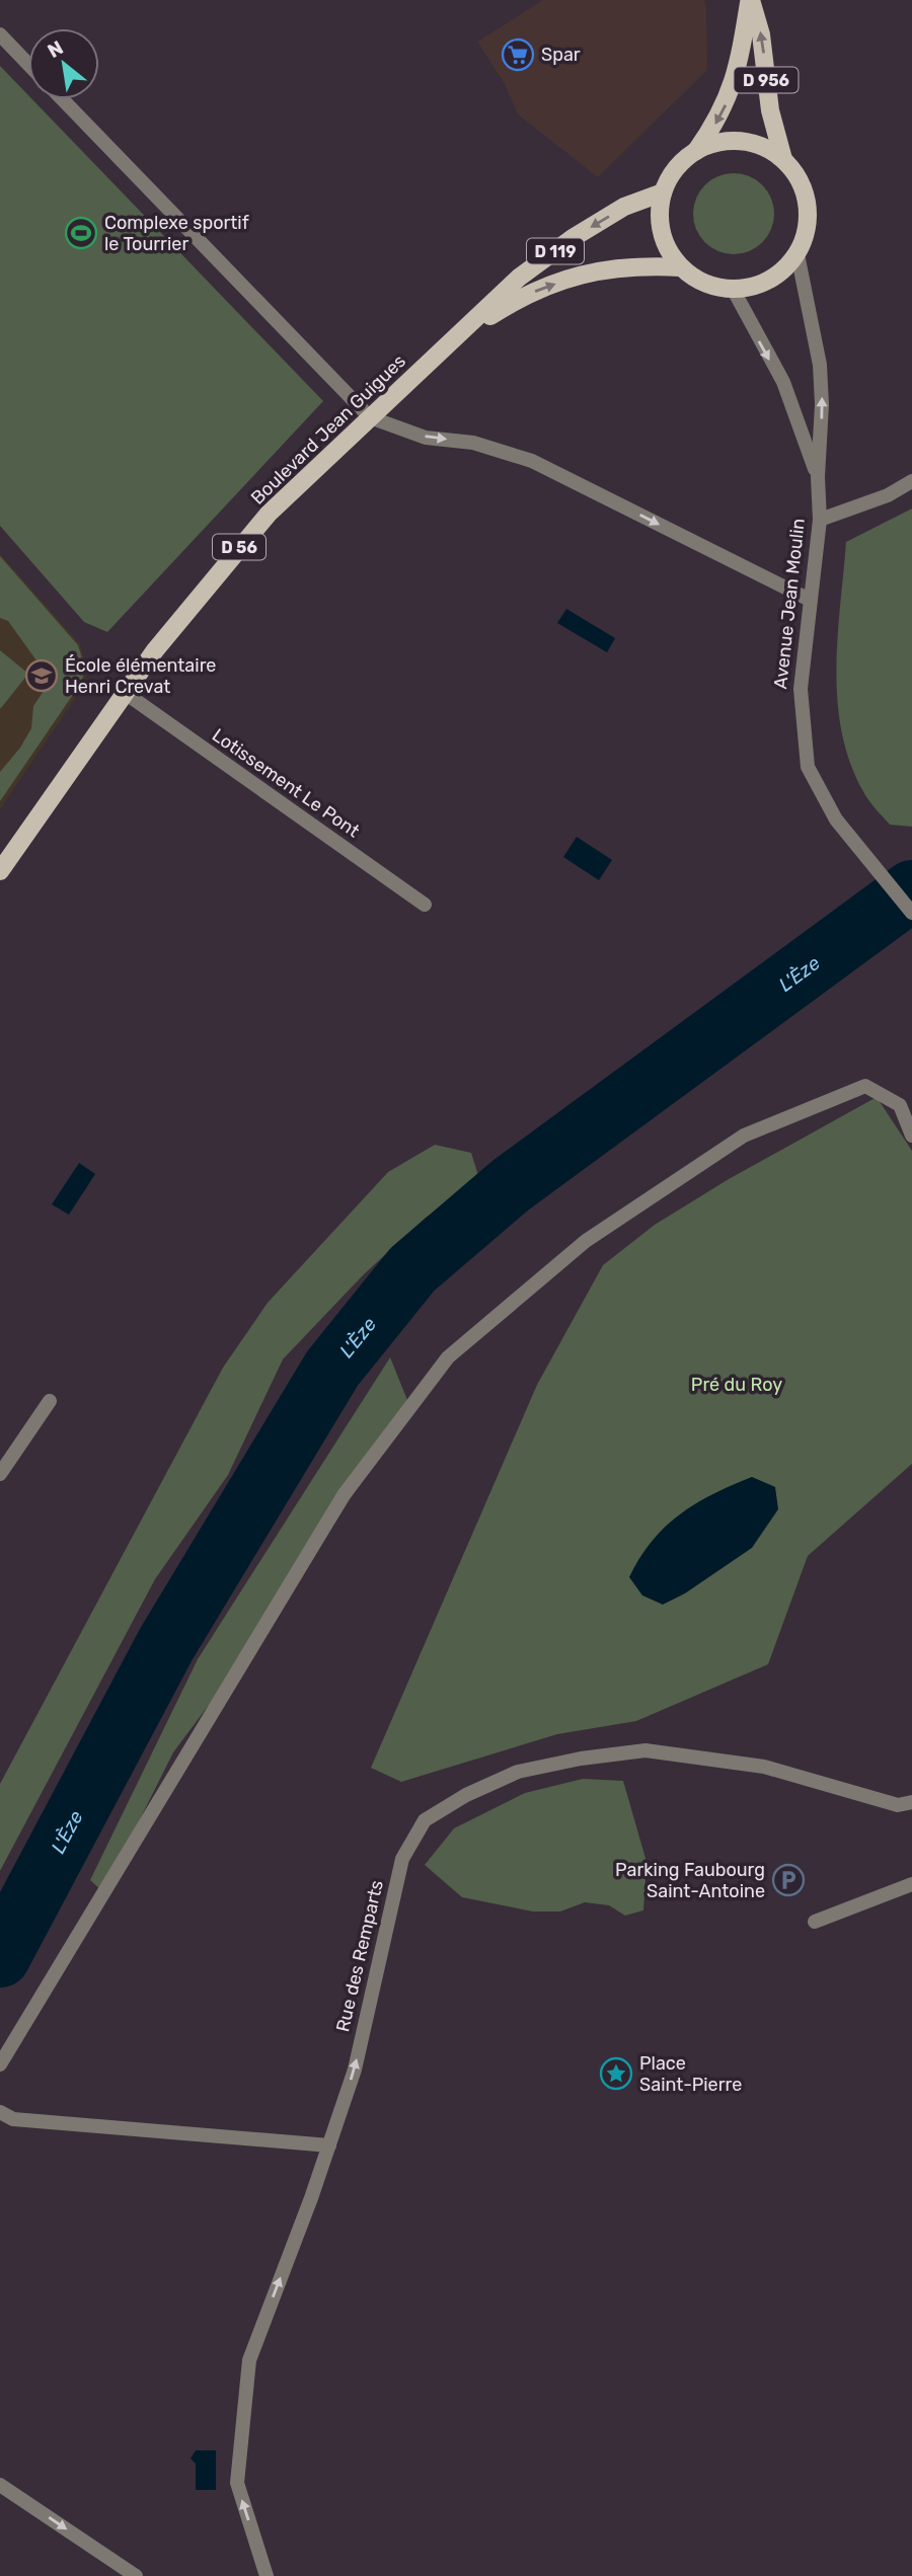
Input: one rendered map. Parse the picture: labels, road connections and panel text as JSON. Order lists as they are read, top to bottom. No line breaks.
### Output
{"streets":{"main road":["D 956","D 119","Boulevard Jean Guigues","D 56"],"street":["Avenue Jean Moulin","Lotissement Le Pont","Rue des Remparts"]},"crossings":[["D 956","Boulevard Jean Guigues"],["D 956","Avenue Jean Moulin"],["Boulevard Jean Guigues","Avenue Jean Moulin"],["Boulevard Jean Guigues","Lotissement Le Pont"]],"water":["L'Èze"],"parks":["Pré du Roy"],"places":{"supermarket":["Spar"],"sports":["Complexe sportif le Tourrier"],"school or university":["École élémentaire Henri Crevat"],"parking":["Parking Faubourg Saint-Antoine"],"place":["Place Saint-Pierre"]},"north":"top left"}
